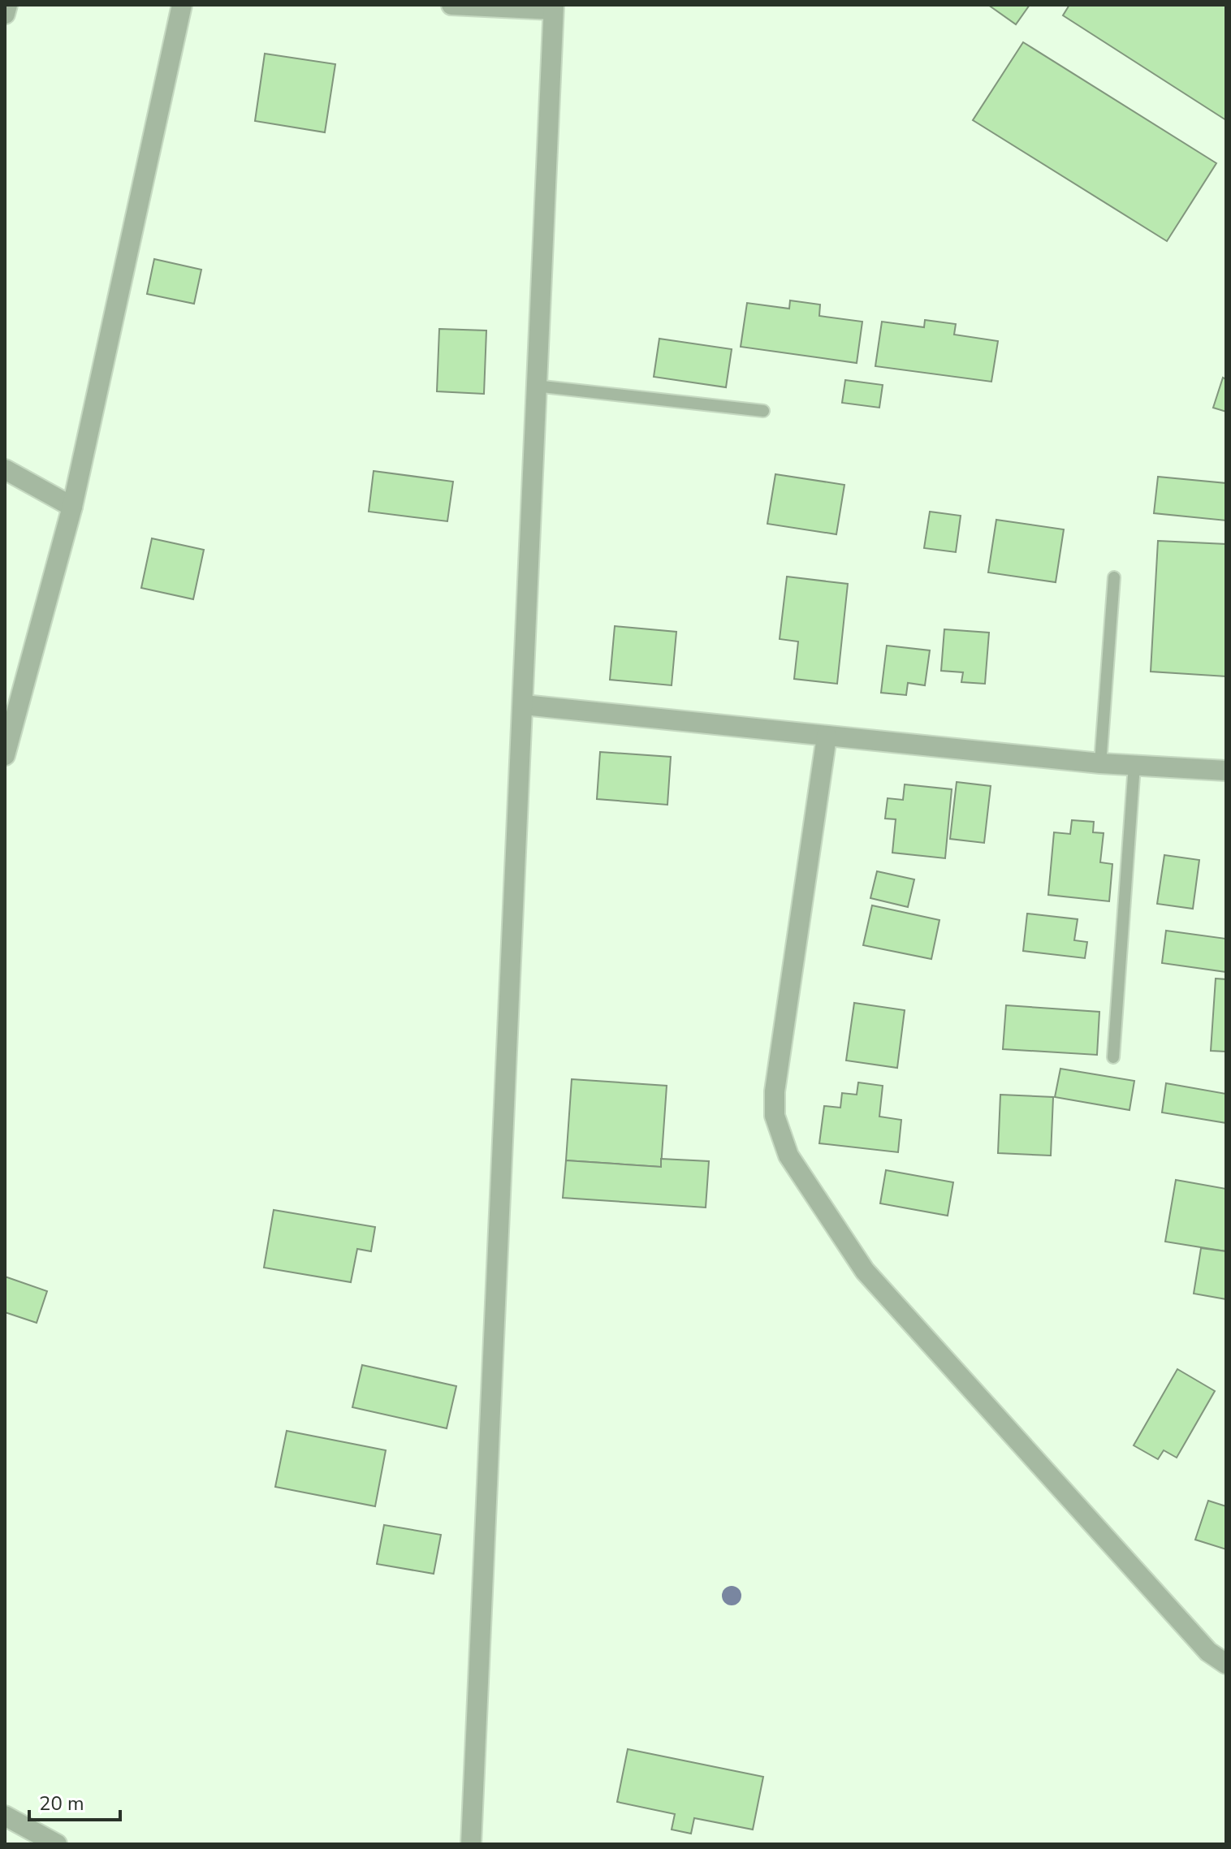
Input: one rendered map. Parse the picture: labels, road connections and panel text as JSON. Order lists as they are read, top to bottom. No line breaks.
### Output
{"scale_bar":"20 m"}
